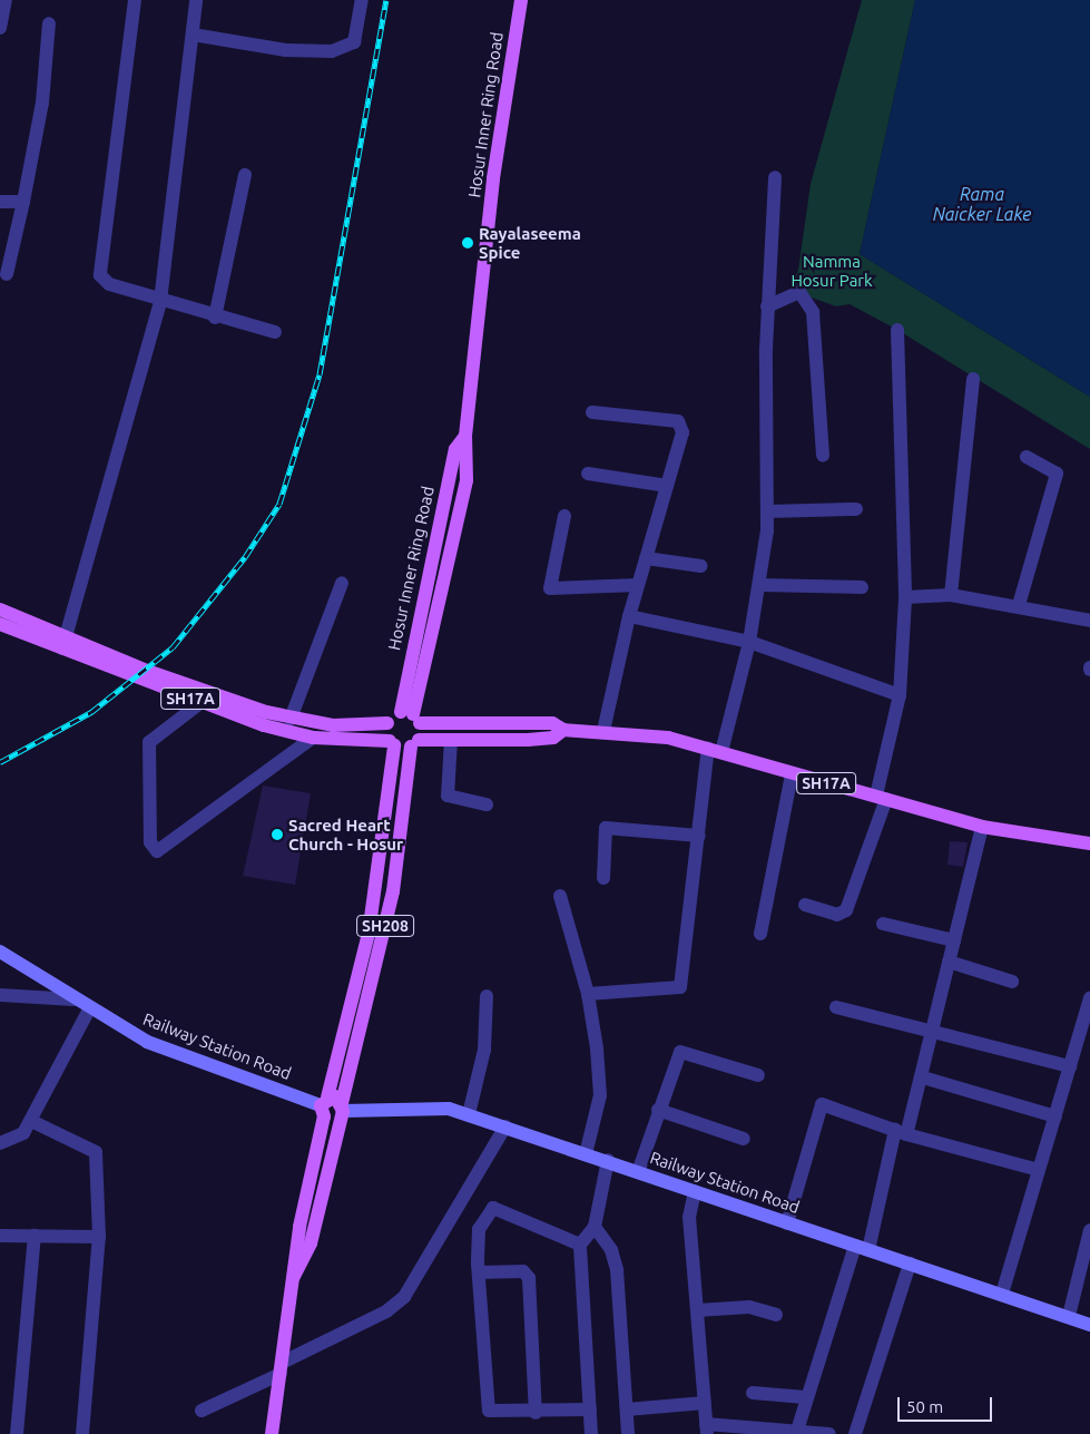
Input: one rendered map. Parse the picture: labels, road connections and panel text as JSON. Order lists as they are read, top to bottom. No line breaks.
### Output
{"streets":{"main road":["Hosur Inner Ring Road","SH17A","SH208","Railway Station Road"]},"crossings":[["Hosur Inner Ring Road","SH17A"],["Hosur Inner Ring Road","SH208"],["SH17A","SH208"],["SH208","Railway Station Road"]],"water":["Rama Naicker Lake"],"parks":["Namma Hosur Park"],"places":["Rayalaseema Spice","Sacred Heart Church - Hosur"],"scale_bar":"50 m"}
